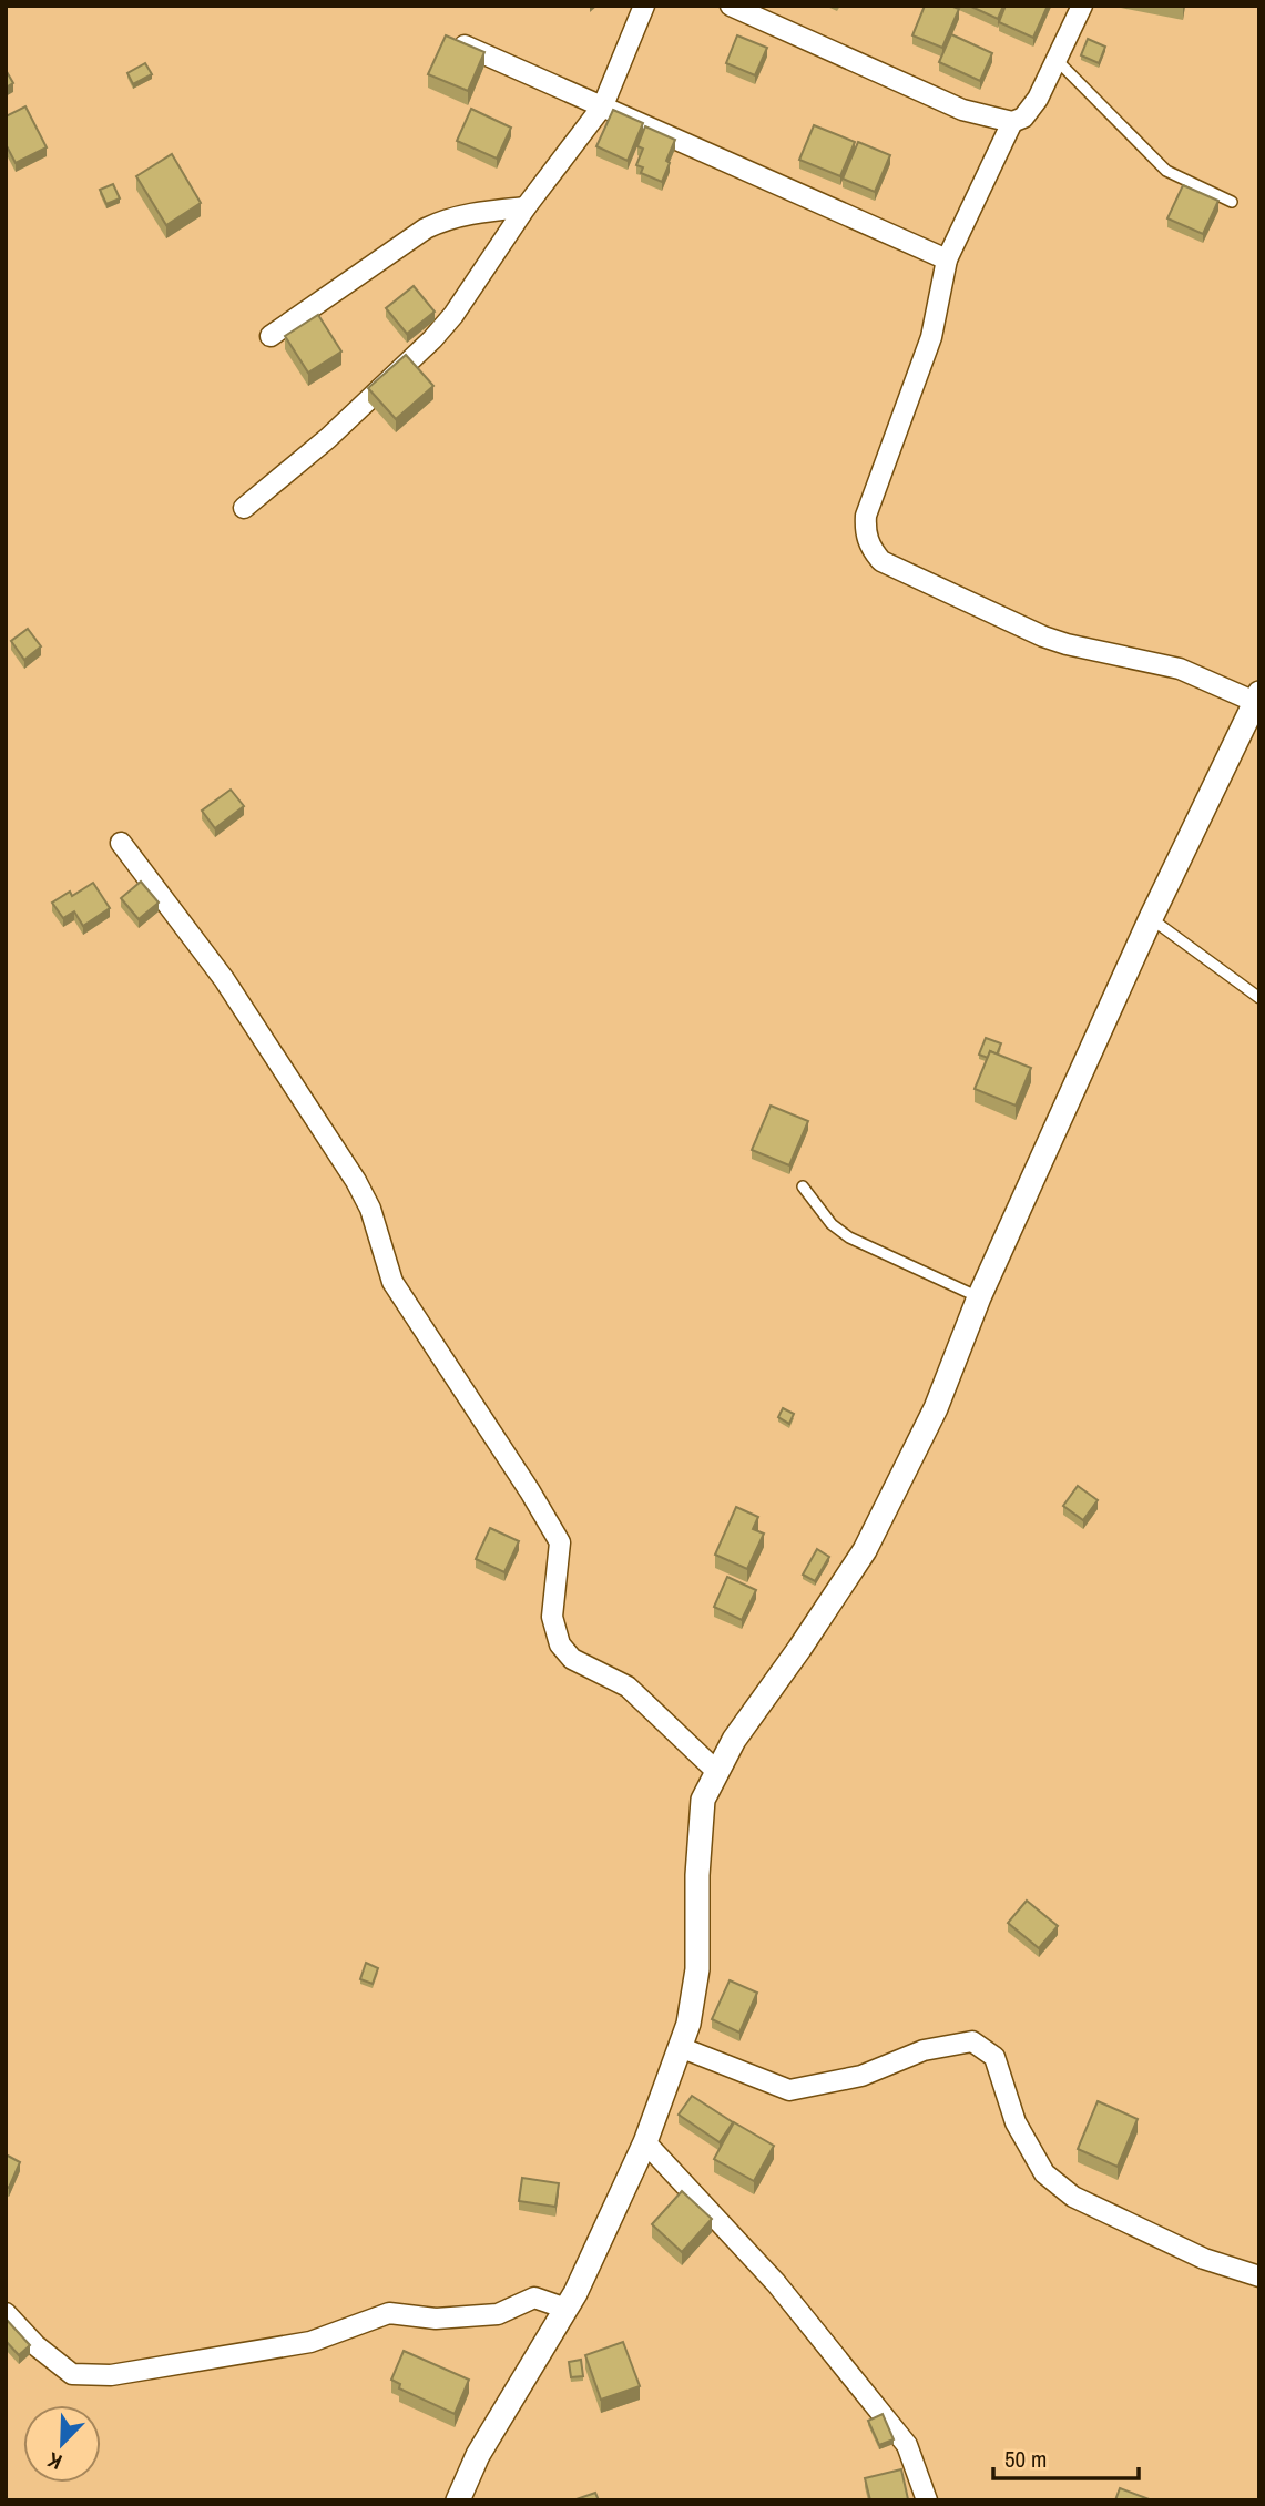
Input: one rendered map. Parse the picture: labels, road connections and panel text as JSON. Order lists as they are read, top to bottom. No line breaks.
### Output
{"scale_bar":"50 m","north":"bottom left"}
